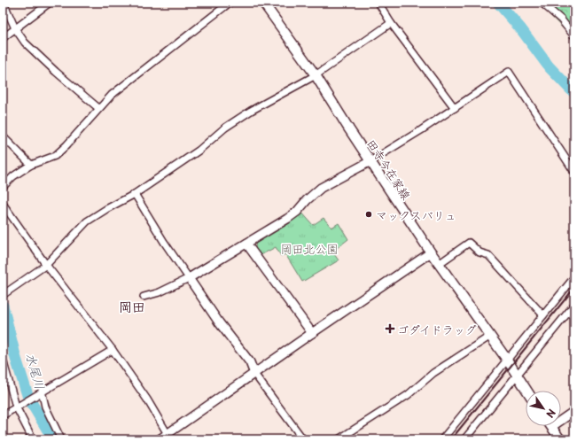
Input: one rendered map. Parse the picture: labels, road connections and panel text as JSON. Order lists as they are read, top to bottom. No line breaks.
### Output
{"streets":{"main road":["田寺今在家線"]},"districts":["岡田"],"water":["水尾川"],"parks":["岡田北公園"],"places":{"other":["マックスバリュ"],"health":["ゴダイドラッグ"]},"north":"bottom right"}
